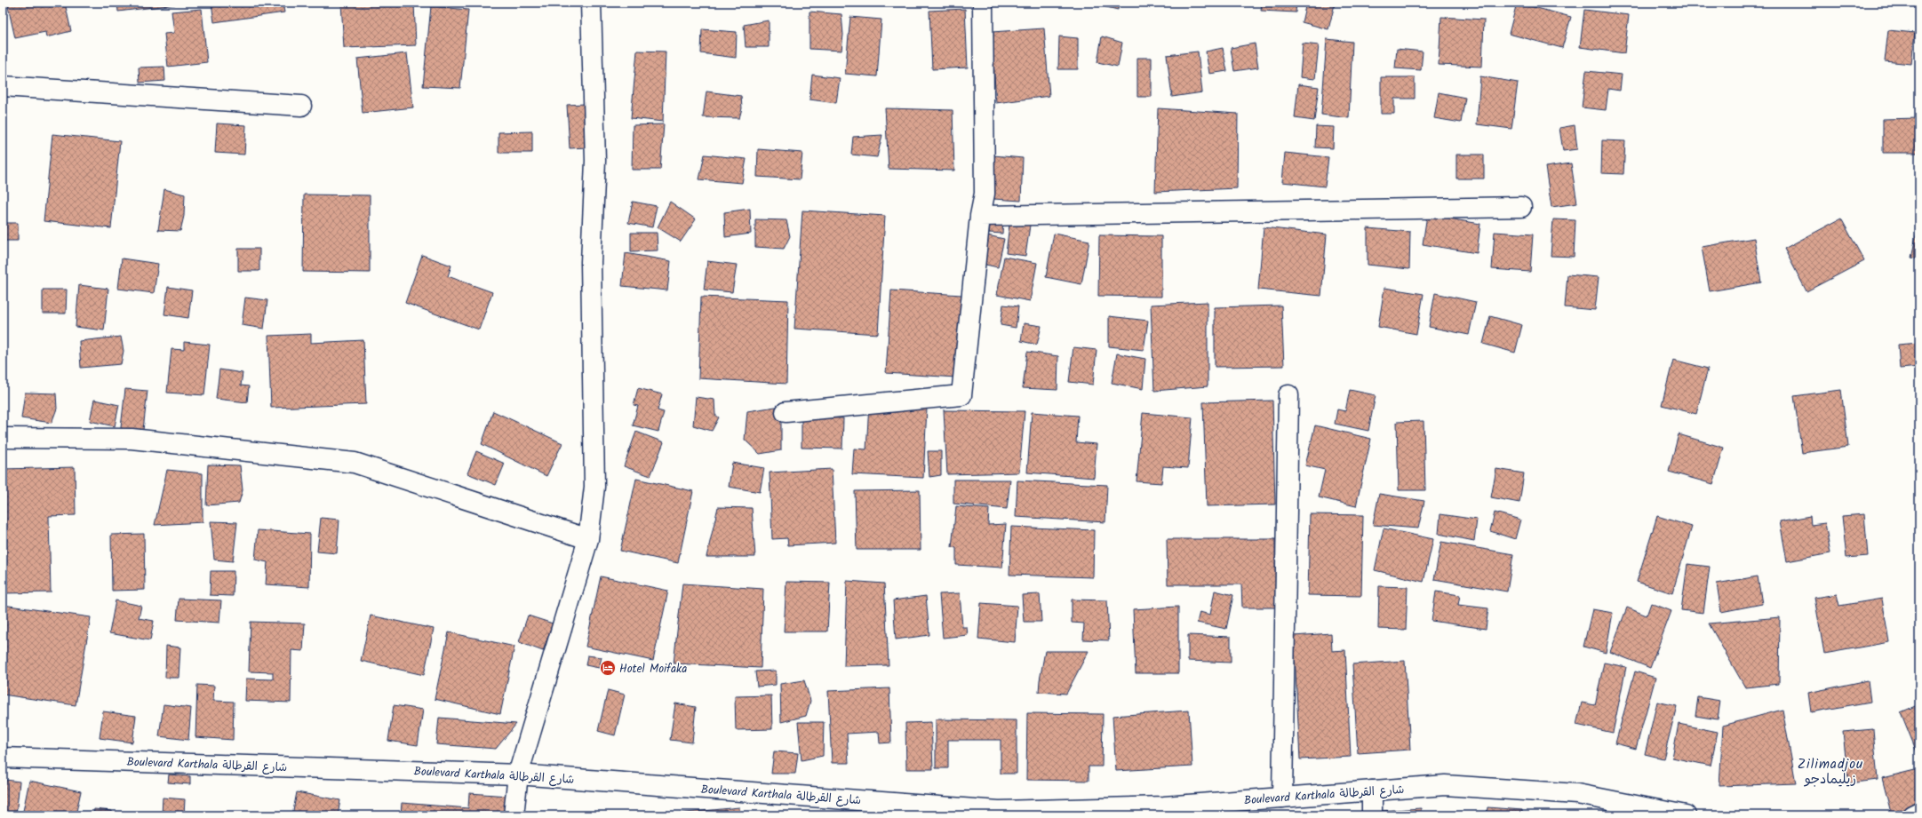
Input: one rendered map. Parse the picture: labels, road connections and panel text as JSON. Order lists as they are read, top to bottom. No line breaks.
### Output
{"streets":{"street":["Boulevard Karthala شارع القرطالة"]},"districts":["Zilimadjou زيليمادجو"],"places":{"hotel":["Hotel Moifaka"]}}
